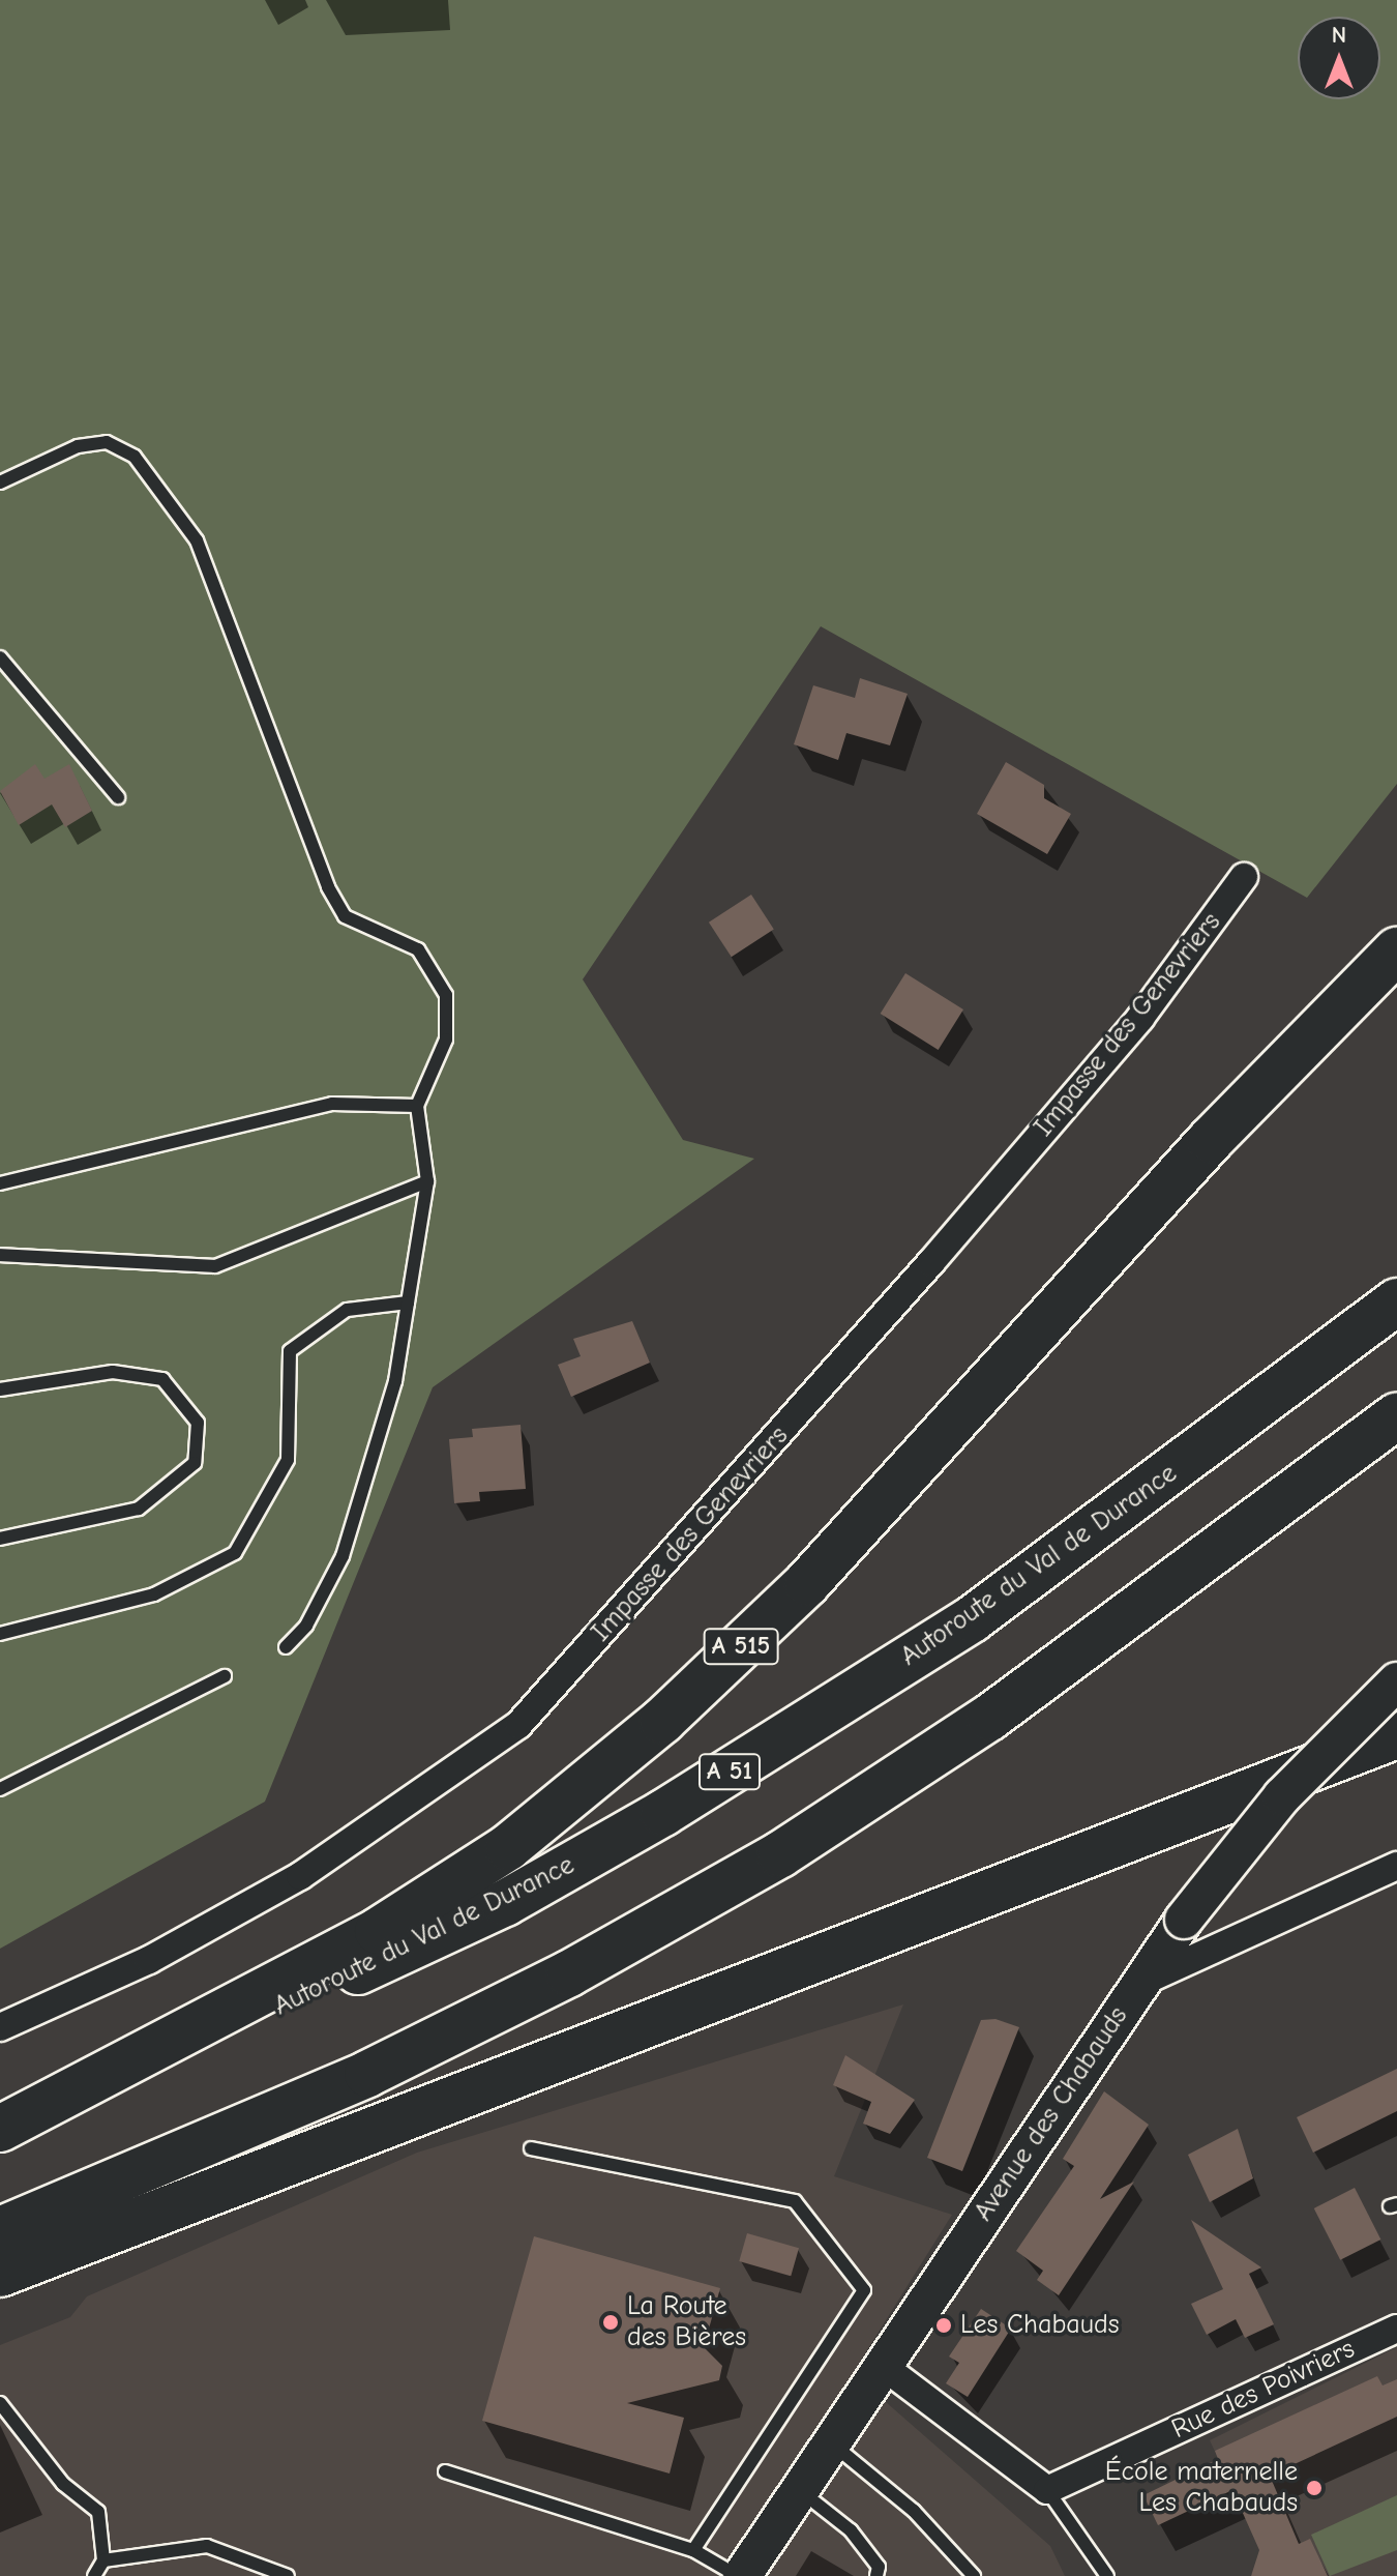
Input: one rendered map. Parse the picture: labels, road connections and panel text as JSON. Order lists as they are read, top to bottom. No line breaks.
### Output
{"streets":{"highway":["Autoroute du Val de Durance","A 515","A 51"],"main road":["Avenue des Chabauds"],"street":["Impasse des Genevriers","Rue des Poivriers"]},"places":["La Route des Bières","Les Chabauds","École maternelle Les Chabauds"],"north":"top"}
